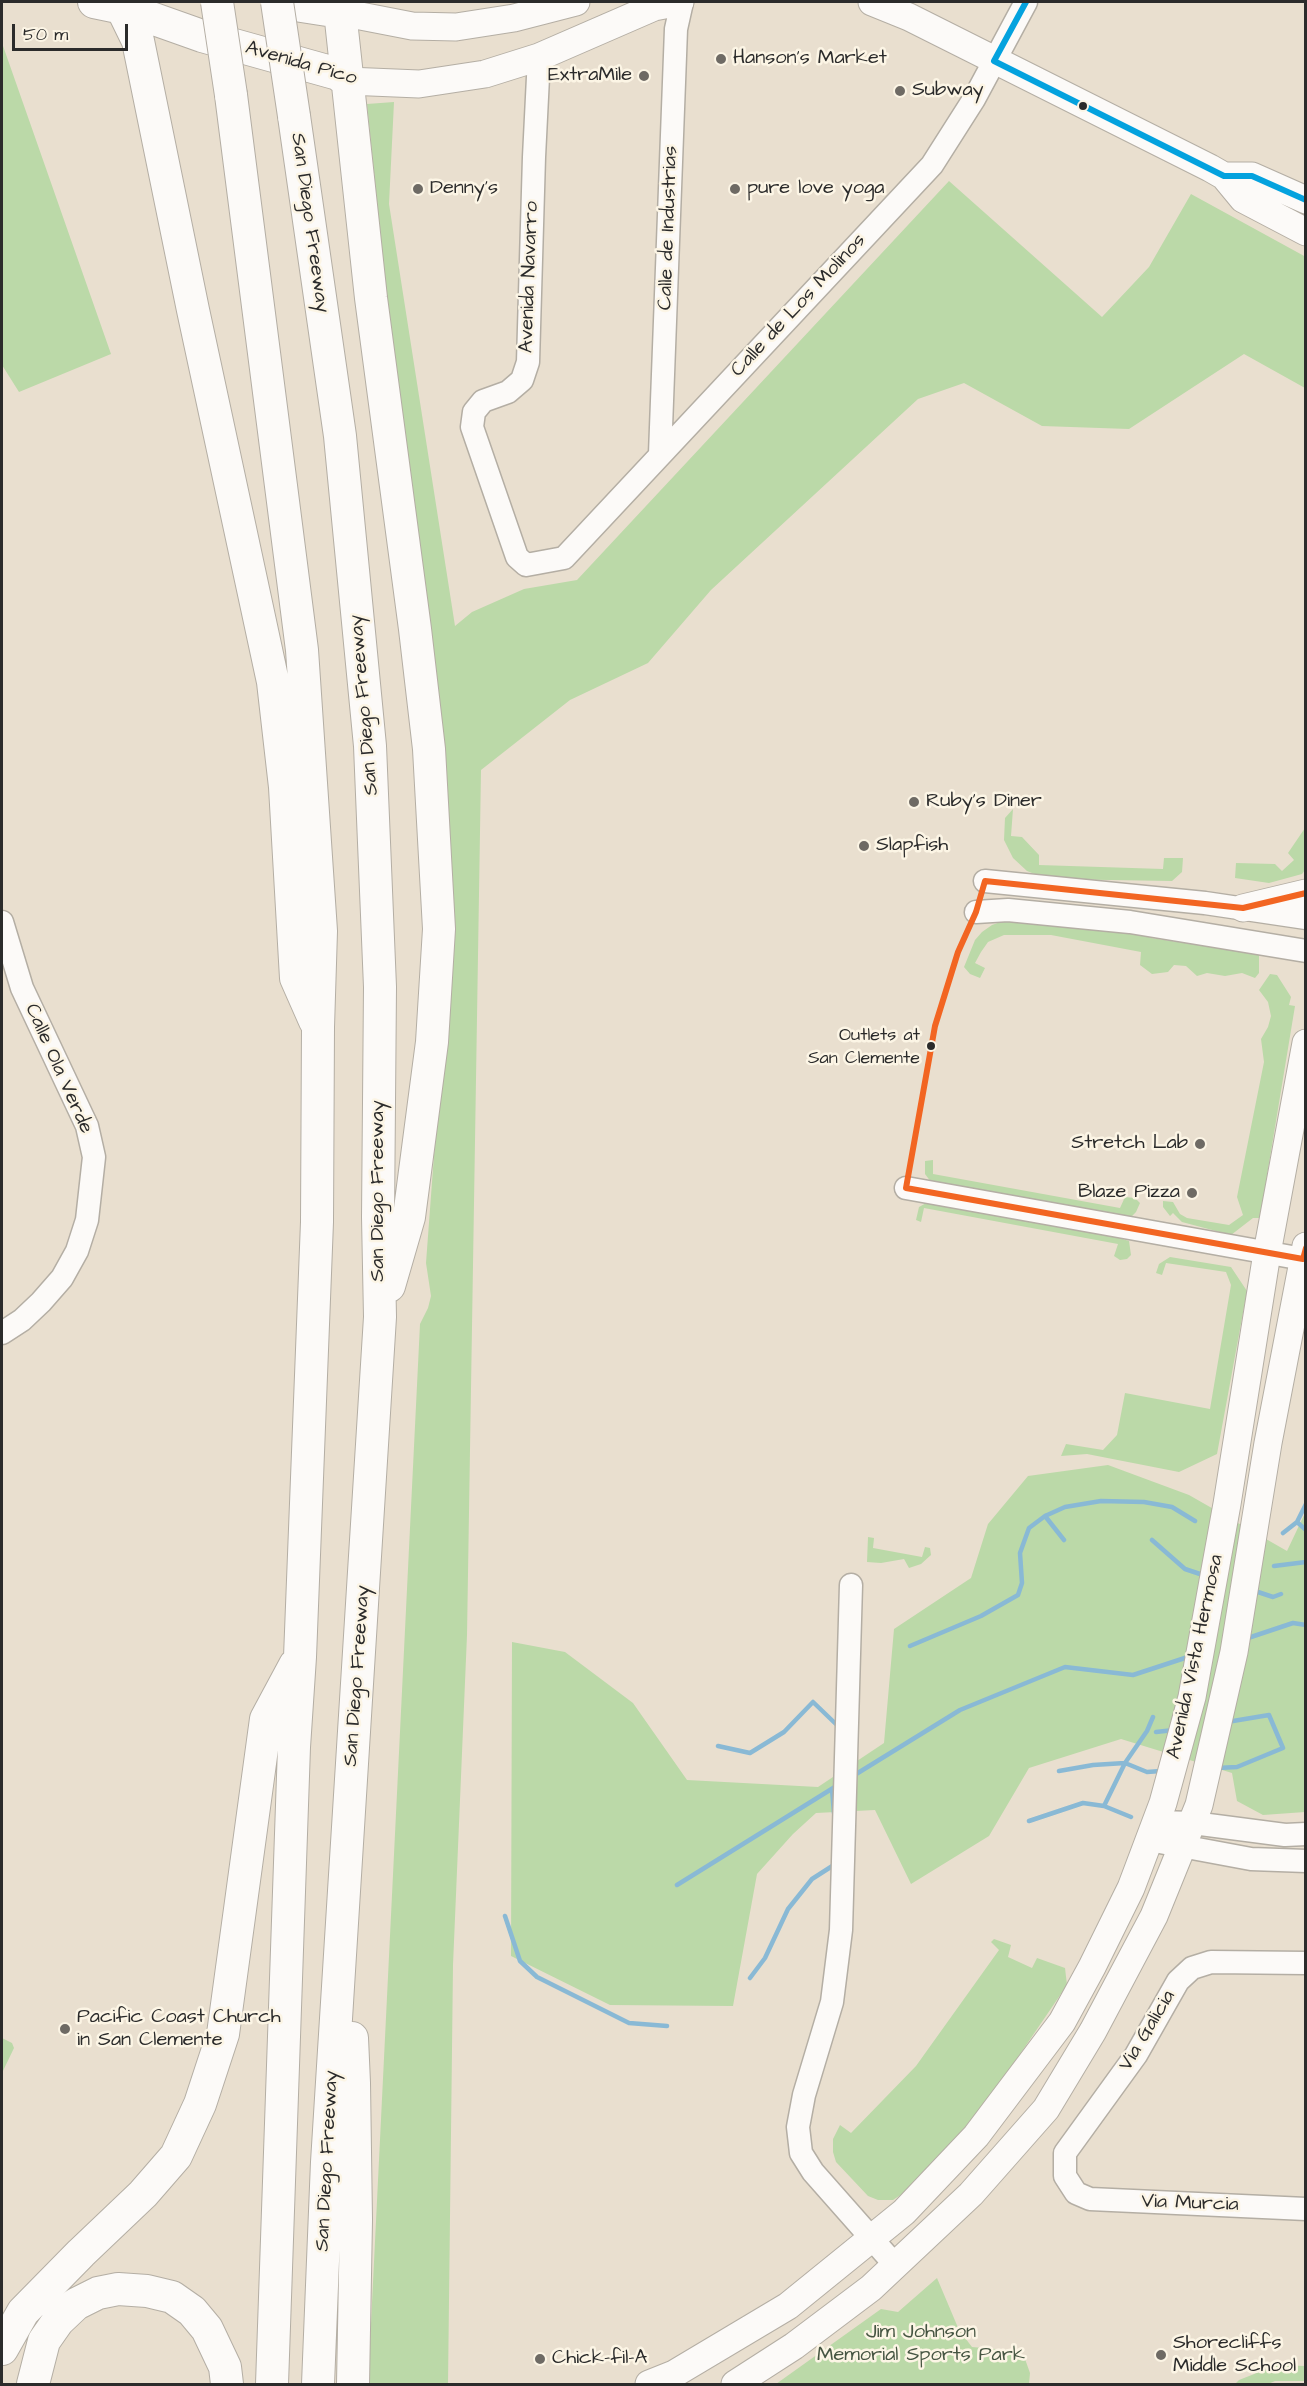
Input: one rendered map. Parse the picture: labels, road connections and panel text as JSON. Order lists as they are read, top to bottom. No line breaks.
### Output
{"streets":{"highway":["Avenida Pico","San Diego Freeway"],"main road":["Avenida Vista Hermosa"],"street":["Calle de Industrias","Avenida Navarro","Calle de Los Molinos","Calle Ola Verde","Via Galicia","Via Murcia"]},"crossings":[["Avenida Pico","Calle de Industrias"],["Avenida Pico","Avenida Navarro"],["Calle de Industrias","Calle de Los Molinos"],["Avenida Navarro","Calle de Los Molinos"],["Via Galicia","Via Murcia"]],"parks":["Jim Johnson Memorial Sports Park"],"places":["Hanson's Market","ExtraMile","Subway","Denny's","pure love yoga","Ruby's Diner","Slapfish","Outlets at San Clemente","Stretch Lab","Blaze Pizza","Pacific Coast Church in San Clemente","Shorecliffs Middle School","Chick-fil-A"],"scale_bar":"50 m"}
